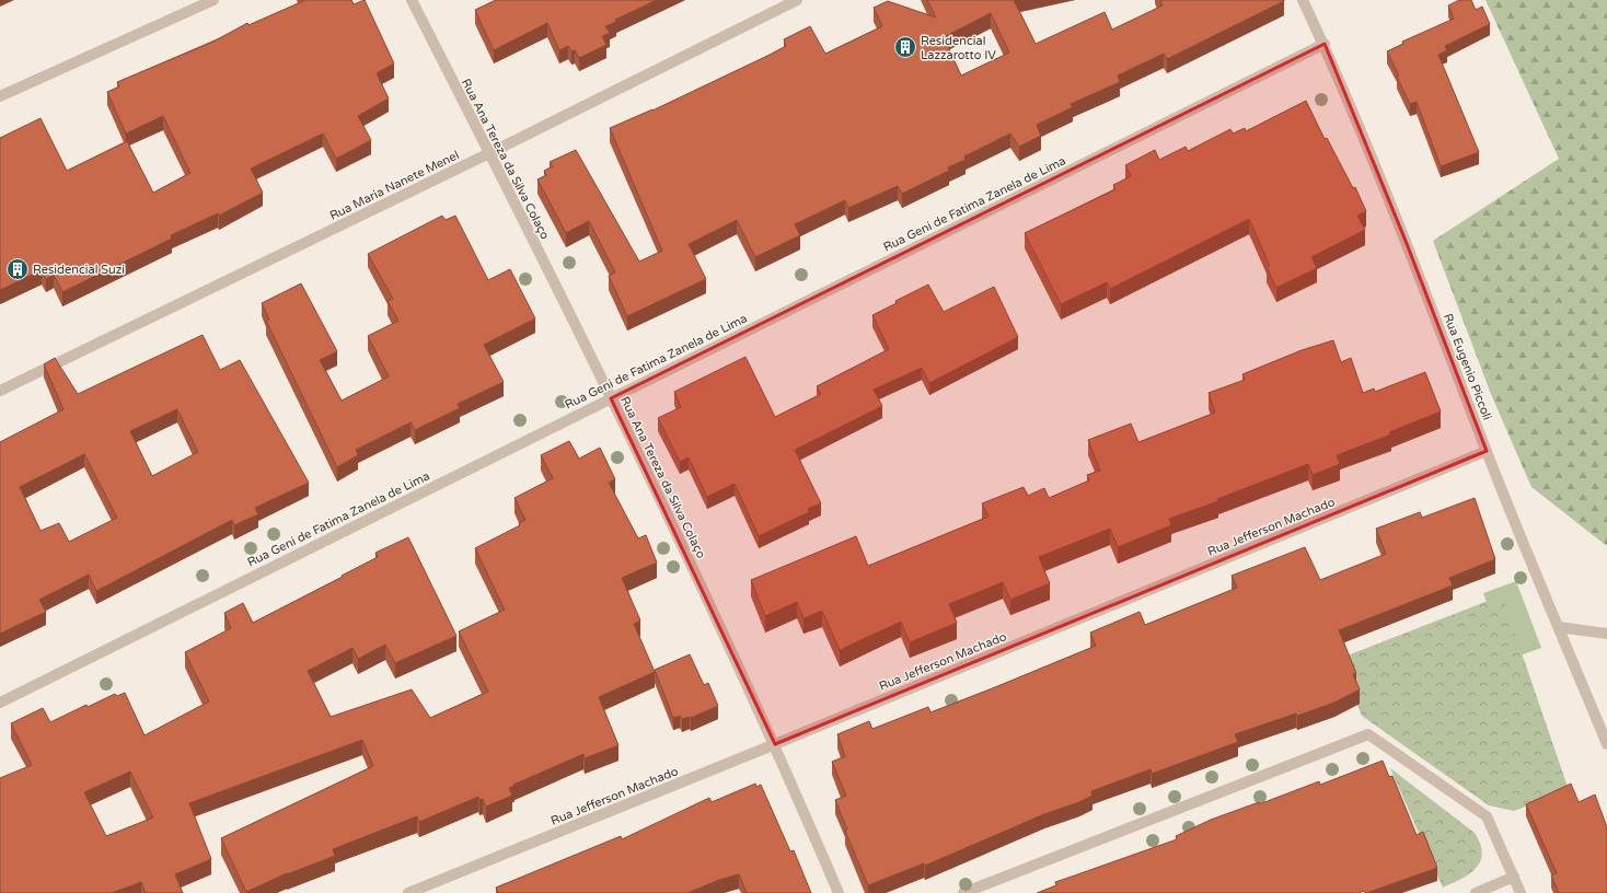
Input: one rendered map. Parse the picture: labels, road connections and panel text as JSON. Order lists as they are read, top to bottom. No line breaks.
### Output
{"streets":{"street":["Rua Ana Tereza da Silva Colaço","Rua Maria Nanete Menel","Rua Geni de Fatima Zanela de Lima","Rua Eugenio Piccoli","Rua Jefferson Machado"]},"crossings":[["Rua Ana Tereza da Silva Colaço","Rua Maria Nanete Menel"],["Rua Ana Tereza da Silva Colaço","Rua Geni de Fatima Zanela de Lima"],["Rua Ana Tereza da Silva Colaço","Rua Jefferson Machado"],["Rua Geni de Fatima Zanela de Lima","Rua Eugenio Piccoli"],["Rua Eugenio Piccoli","Rua Jefferson Machado"]],"places":{"building":["Residencial Lazzarotto IV","Residencial Suzi"]}}
